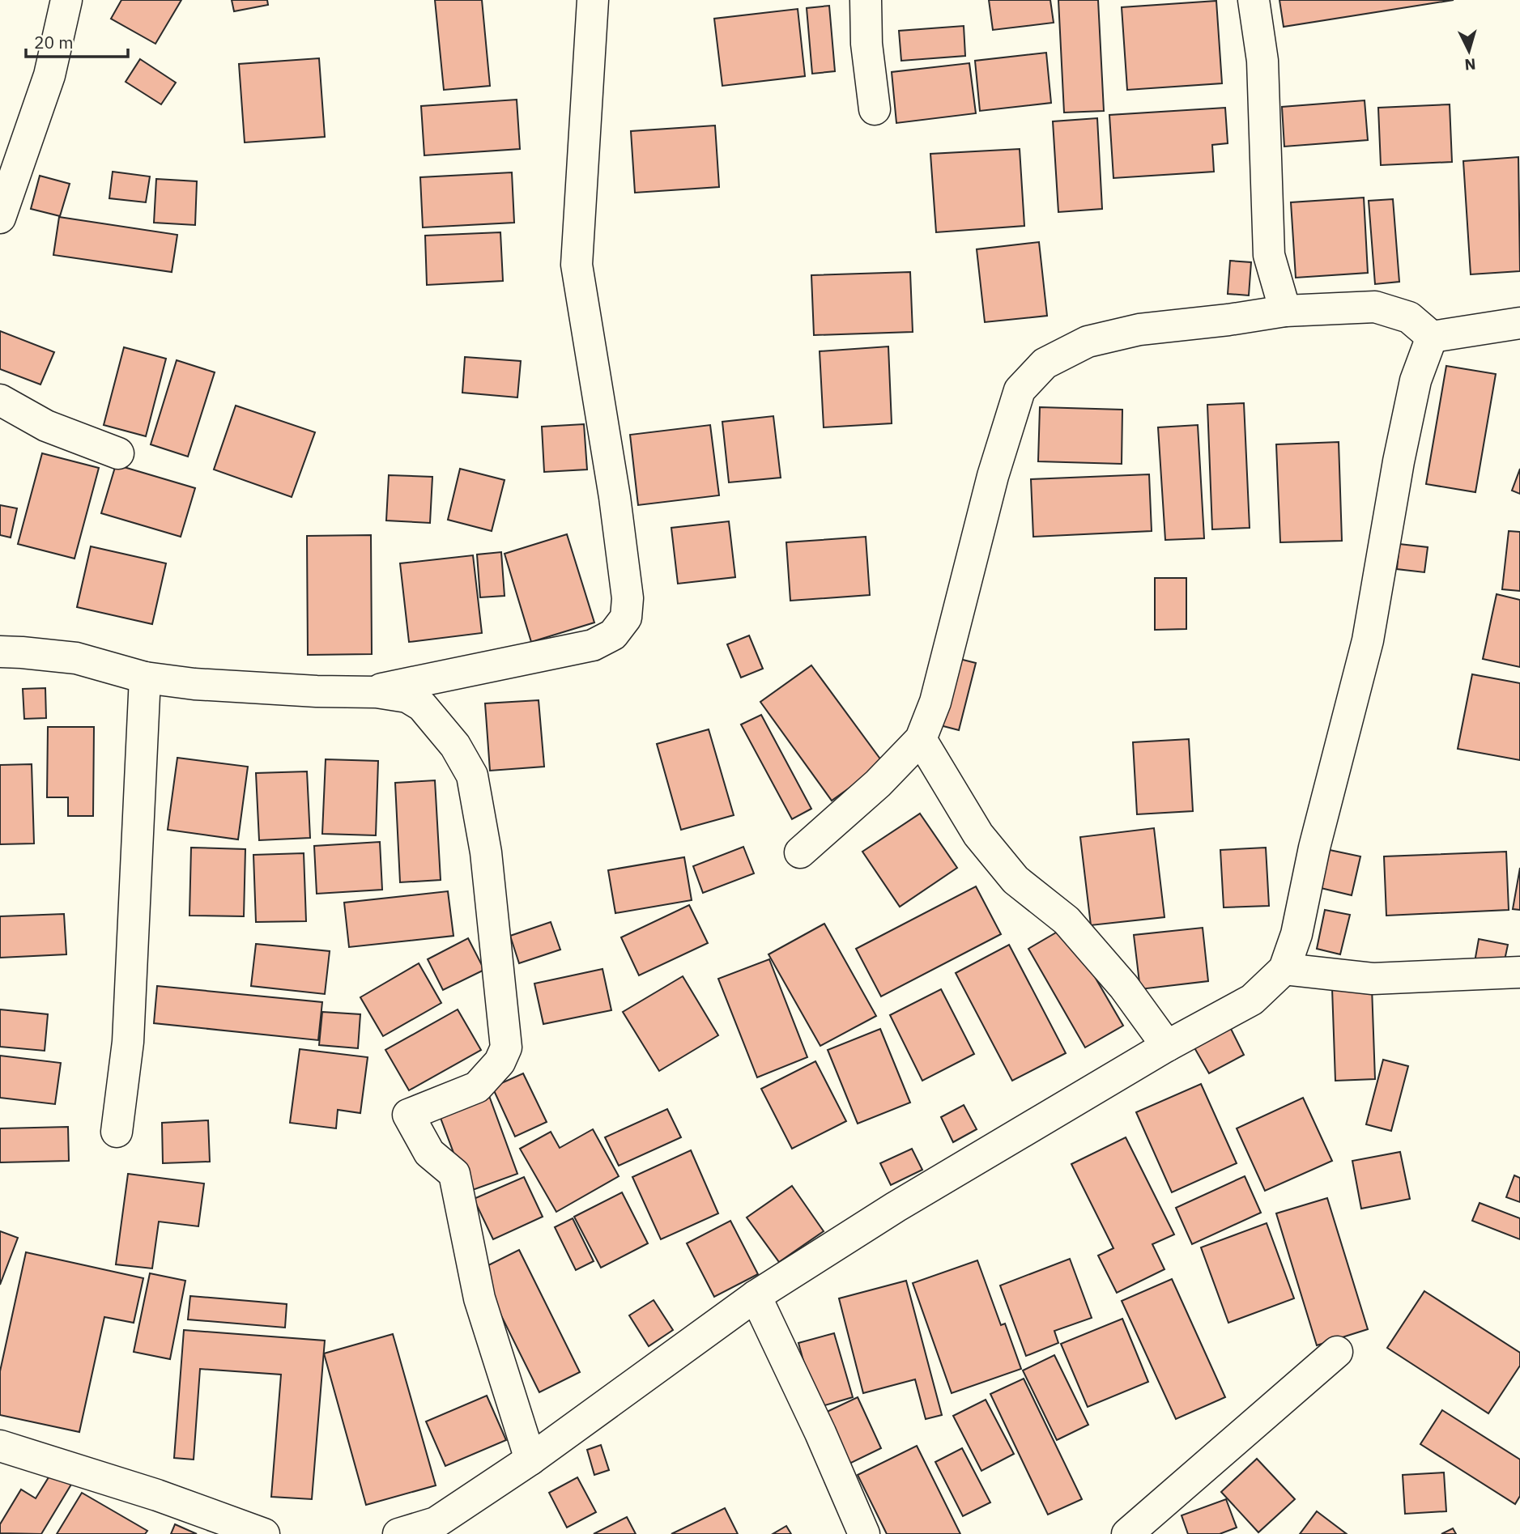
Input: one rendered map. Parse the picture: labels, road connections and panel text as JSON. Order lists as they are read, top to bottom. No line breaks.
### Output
{"scale_bar":"20 m","north":"bottom"}
